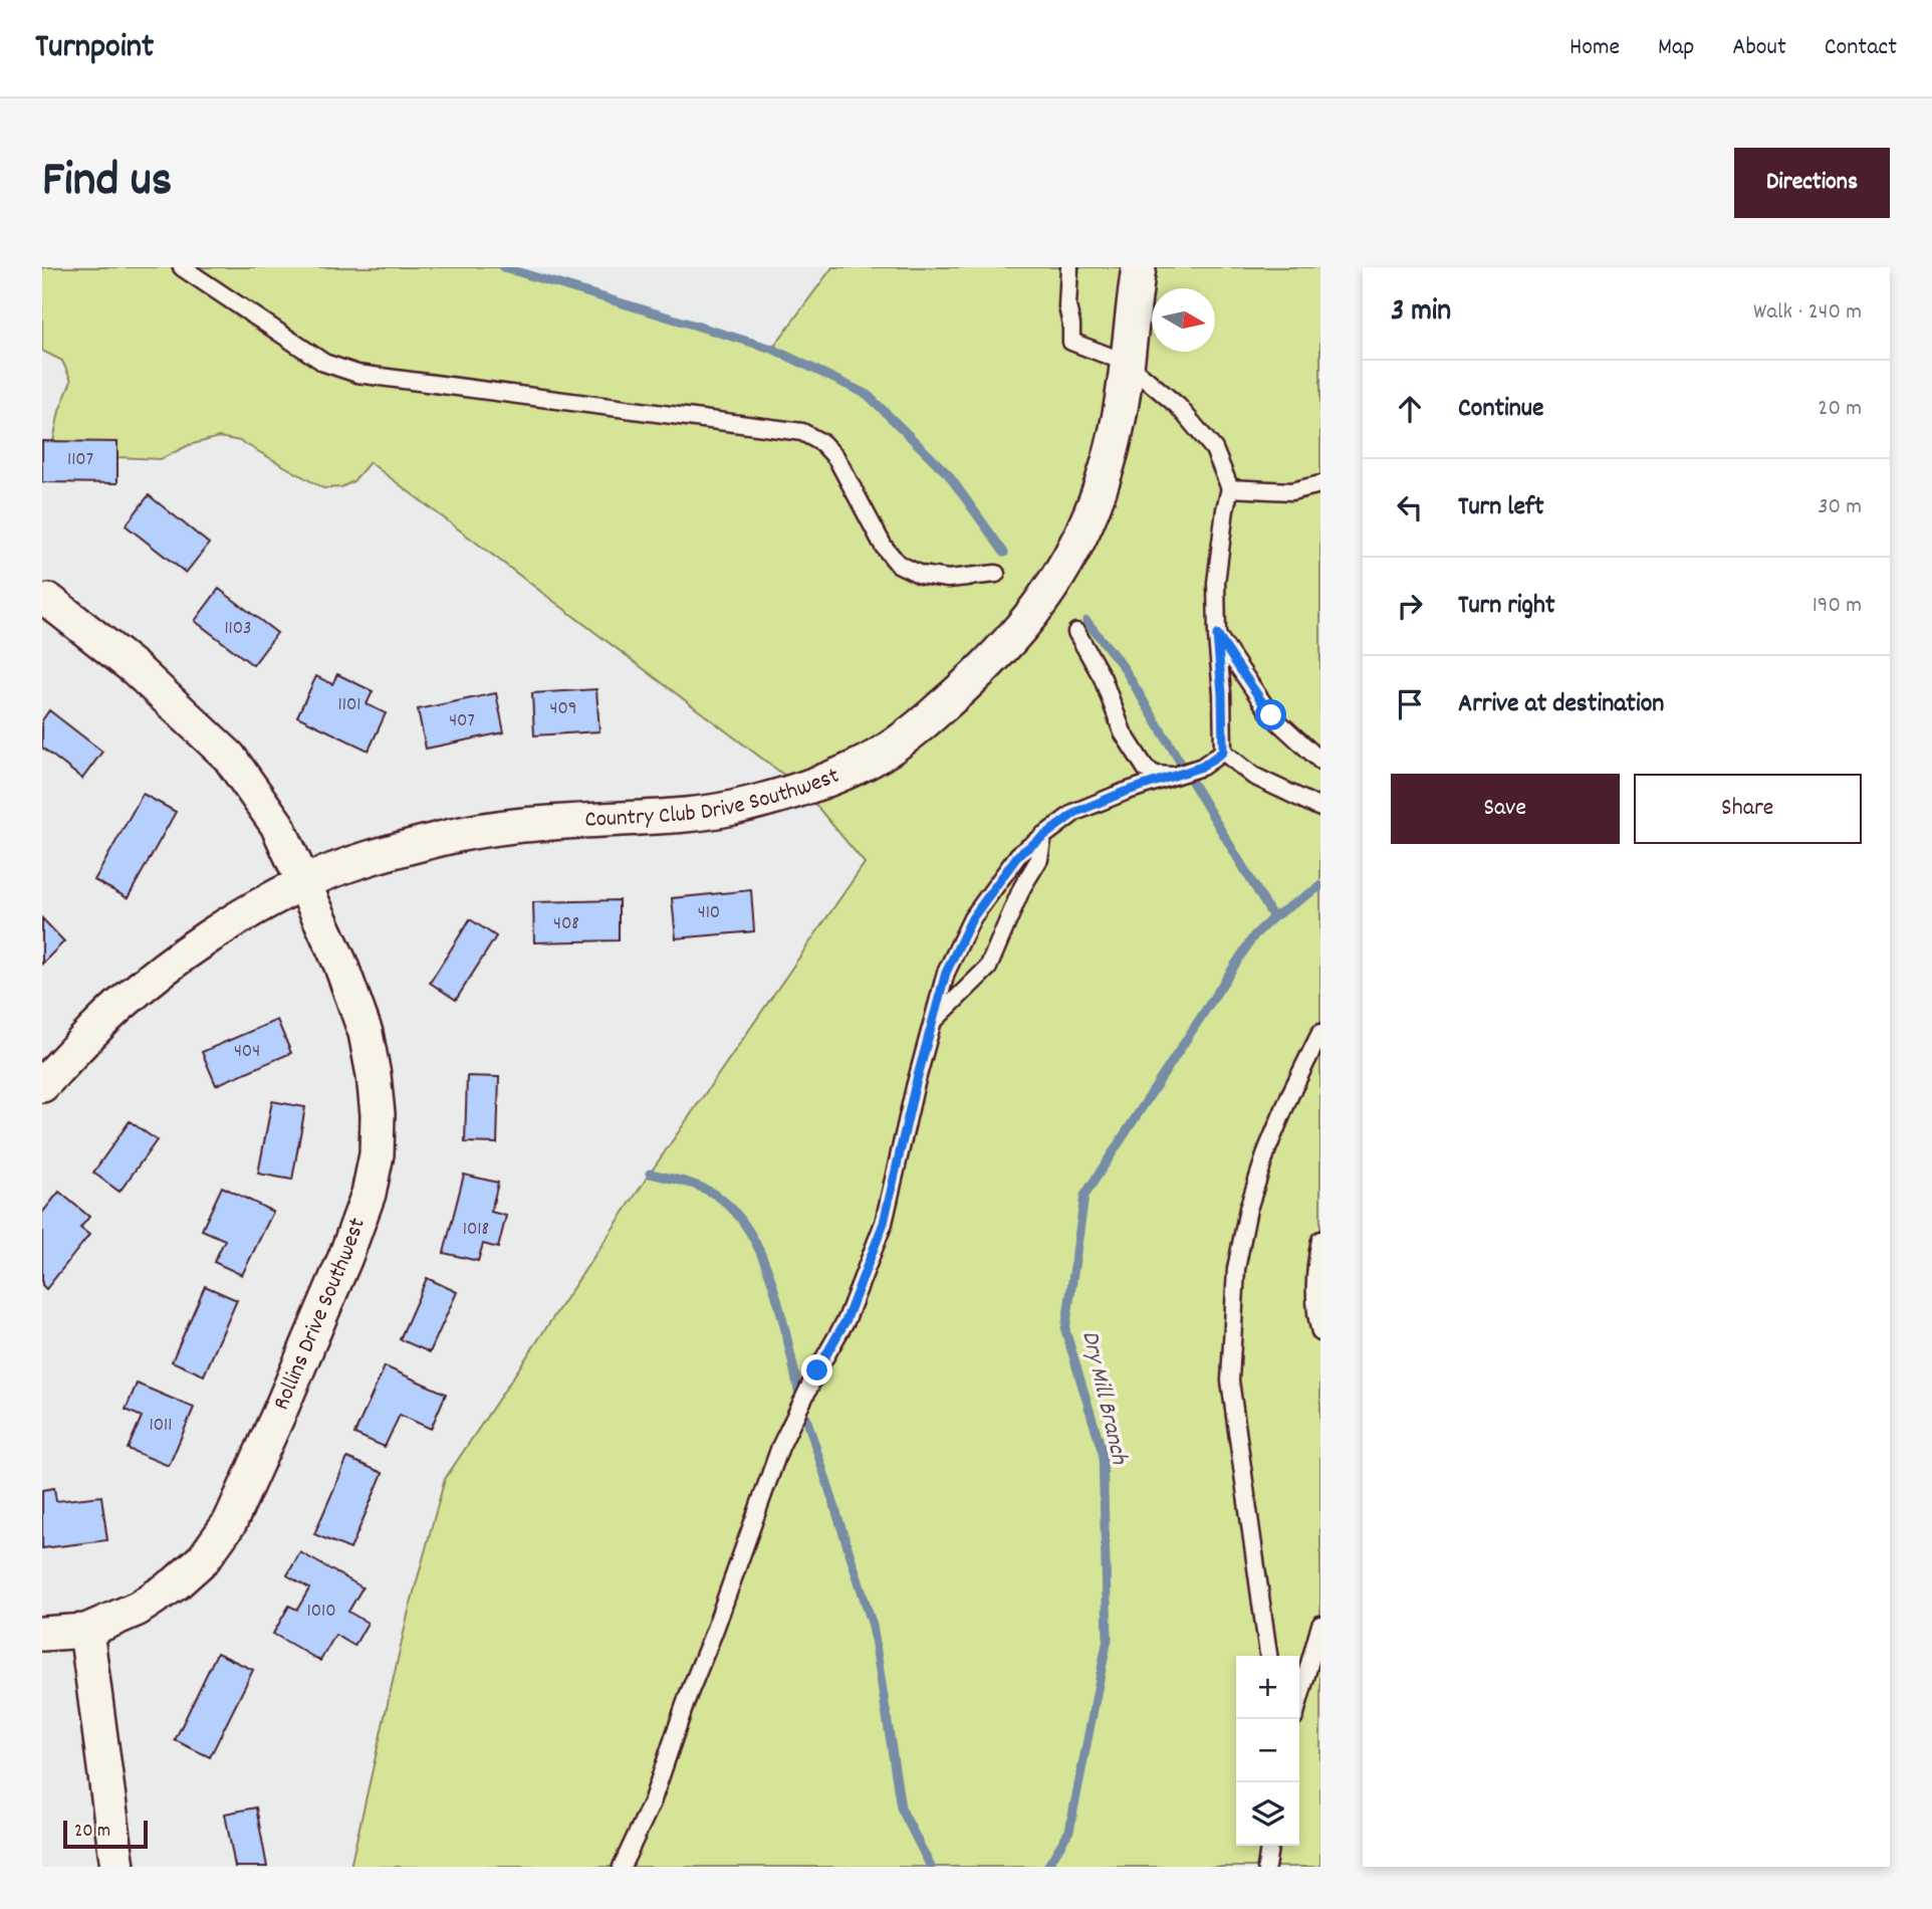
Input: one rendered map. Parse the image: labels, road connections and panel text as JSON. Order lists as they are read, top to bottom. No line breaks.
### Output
{"streets":{"street":["Country Club Drive Southwest","Rollins Drive Southwest"]},"crossings":[["Country Club Drive Southwest","Rollins Drive Southwest"]],"water":["Dry Mill Branch"],"house_numbers":["1107","1103","1101","409","407","410","408","404","1018","1011","1010"],"scale_bar":"20 m","north":"right","page":{"header":"Turnpoint","nav":["Home","Map","About","Contact"],"title":"Find us","buttons":["Directions",["Save","Share"]],"heading":["3 min","Walk · 240 m"],"list":[["Continue","20 m"],["Turn left","30 m"],["Turn right","190 m"],"Arrive at destination"],"map_buttons":["+","−"],"scale":"20 m"}}
